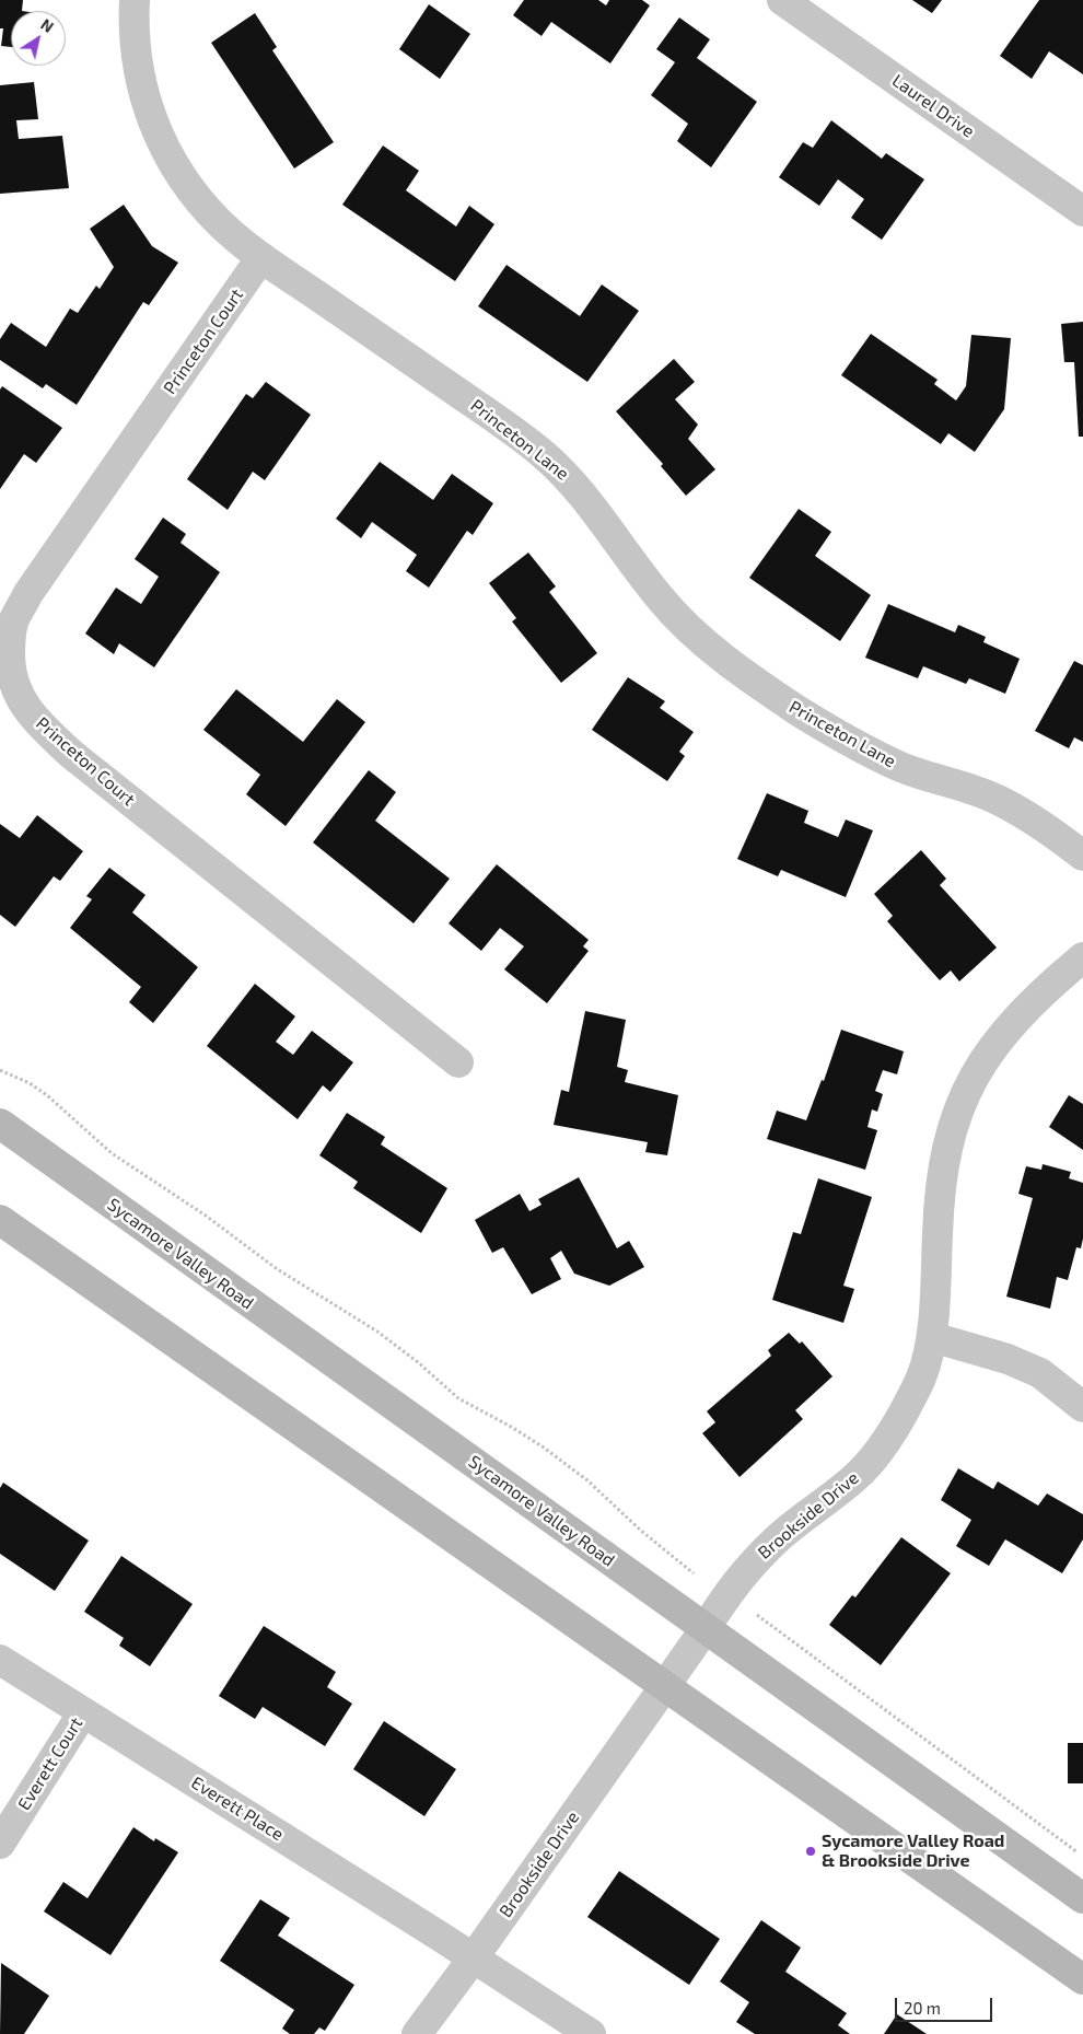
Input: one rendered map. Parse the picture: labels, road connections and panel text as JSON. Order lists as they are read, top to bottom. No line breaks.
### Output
{"streets":{"main road":["Sycamore Valley Road"],"street":["Laurel Drive","Princeton Court","Princeton Lane","Brookside Drive","Everett Court","Everett Place"]},"crossings":[["Princeton Court","Princeton Lane"],["Sycamore Valley Road","Brookside Drive"],["Brookside Drive","Everett Place"],["Everett Court","Everett Place"]],"places":["Sycamore Valley Road & Brookside Drive"],"scale_bar":"20 m","north":"top right"}
